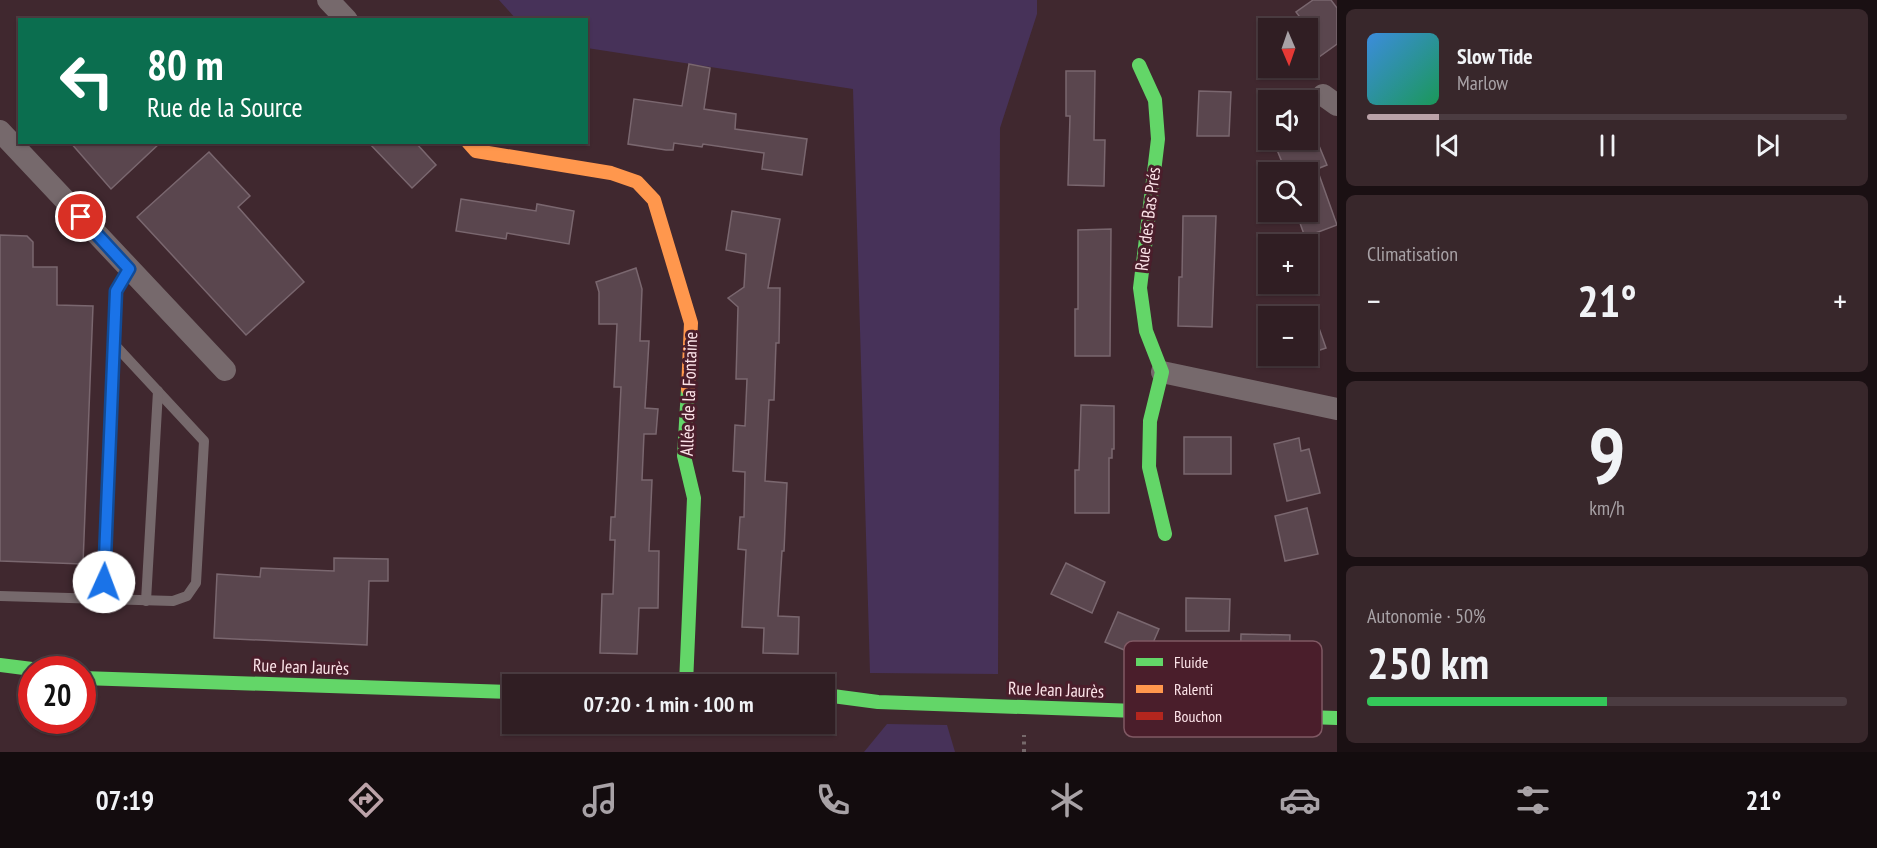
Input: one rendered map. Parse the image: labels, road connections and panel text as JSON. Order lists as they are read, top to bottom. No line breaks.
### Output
{"streets":{"street":["Rue des Bas Prés","Allée de la Fontaine","Rue Jean Jaurès"]},"legend":["Fluide","Ralenti","Bouchon"],"north":"bottom","page":{"map_buttons":["+","−"],"turn":["80 m","Rue de la Source"],"song":["Slow Tide","Marlow"],"tile":["Climatisation",["9","km/h"],["Autonomie · 50%","250 km"]],"heat":["−","21°","+"],"limit":"20","trip":"07:20 · 1 min · 100 m","tabs":["07:19","21°"]}}
